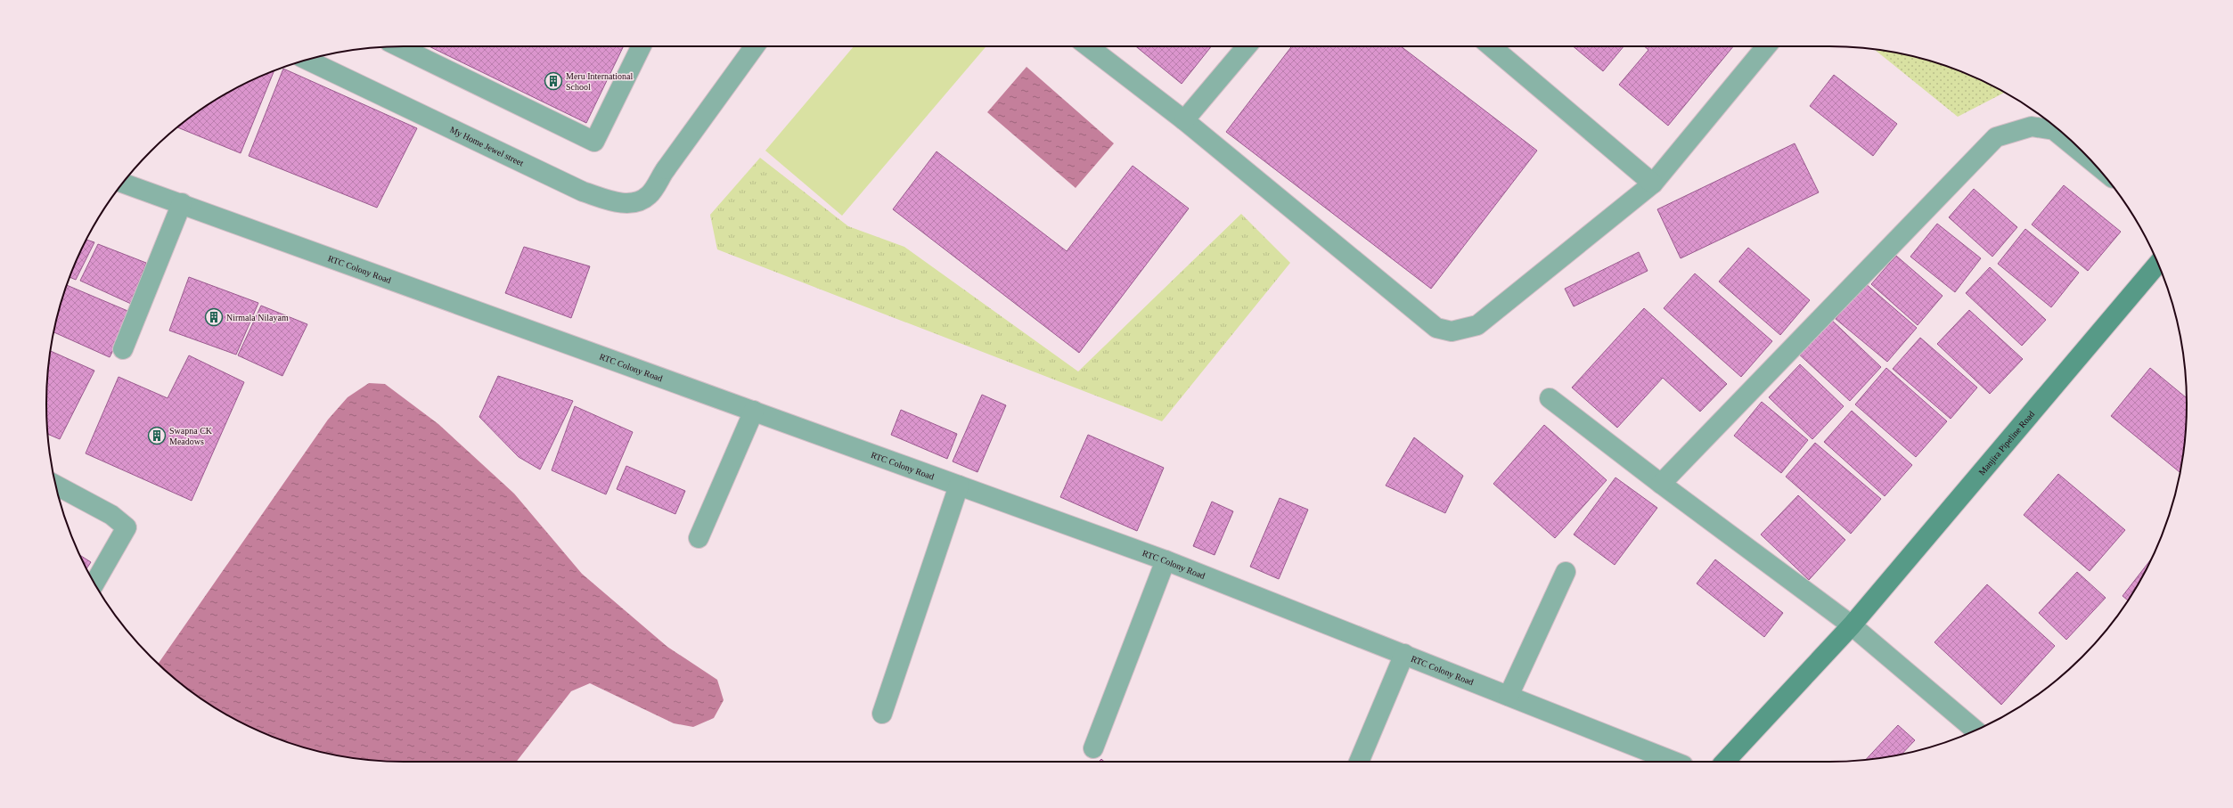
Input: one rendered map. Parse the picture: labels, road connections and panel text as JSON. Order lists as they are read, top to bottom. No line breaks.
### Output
{"streets":{"main road":["Manjira Pipeline Road"],"street":["My Home Jewel street","RTC Colony Road"]},"places":{"building":["Meru International School","Nirmala Nilayam","Swapna CK Meadows"]}}
